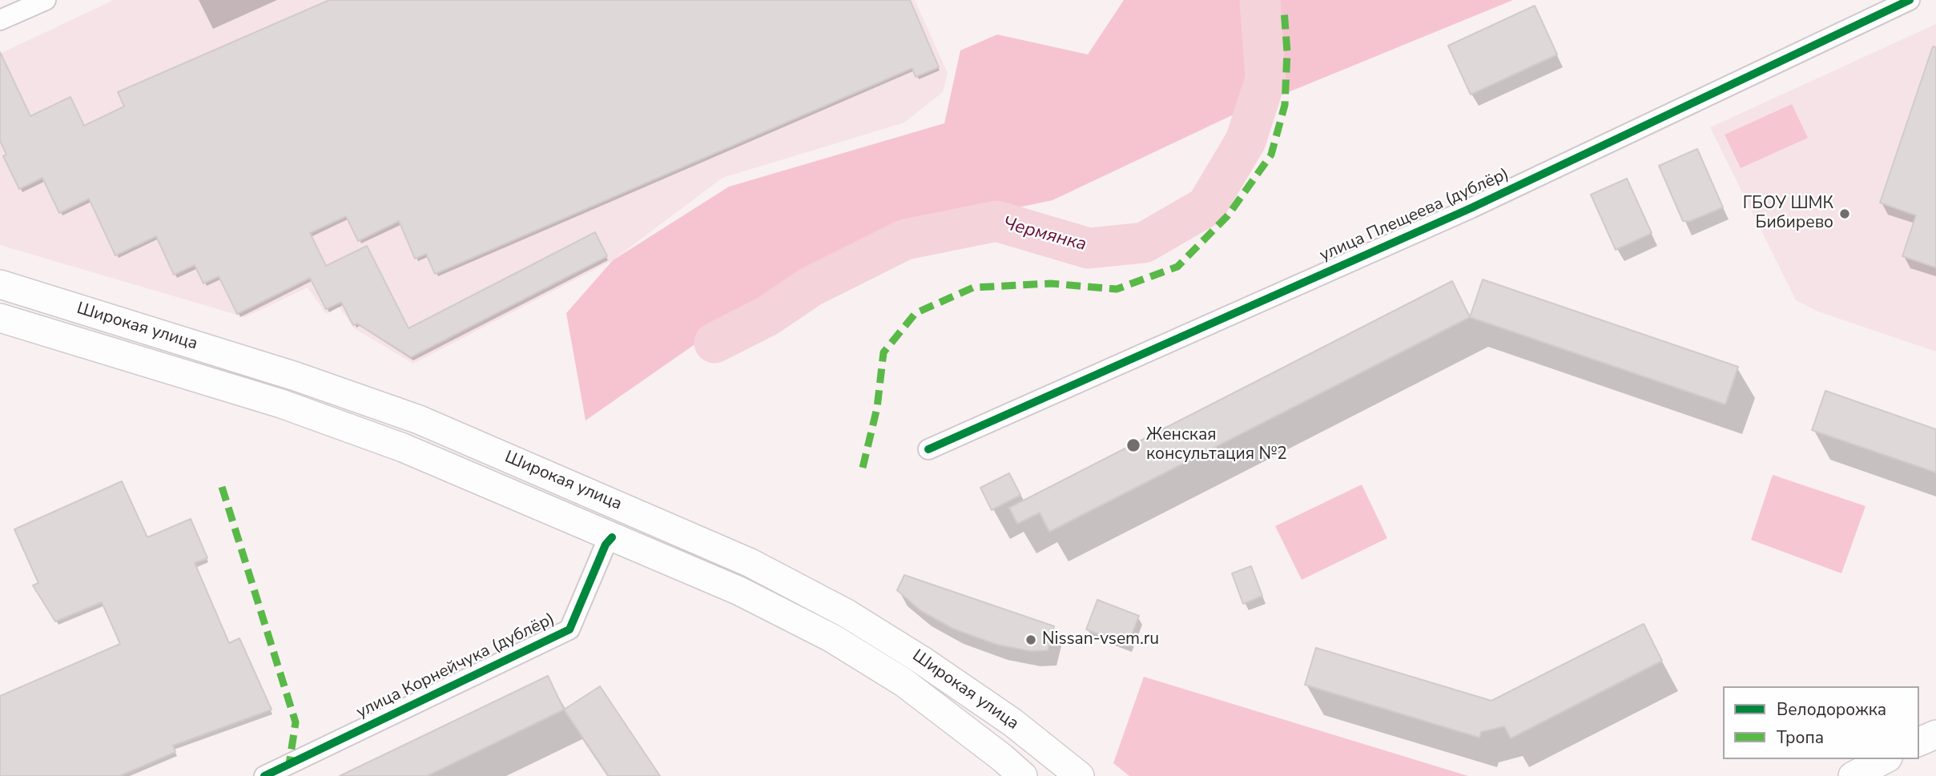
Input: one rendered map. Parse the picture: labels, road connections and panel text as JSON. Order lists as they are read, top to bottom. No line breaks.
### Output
{"streets":{"main road":["Широкая улица"],"street":["улица Плещеева (дублёр)","улица Корнейчука (дублёр)"]},"crossings":[["Широкая улица","улица Корнейчука (дублёр)"]],"water":["Чермянка"],"places":["ГБОУ ШМК Бибирево","Женская консультация №2","Nissan-vsem.ru"],"legend":["Велодорожка","Тропа"]}
